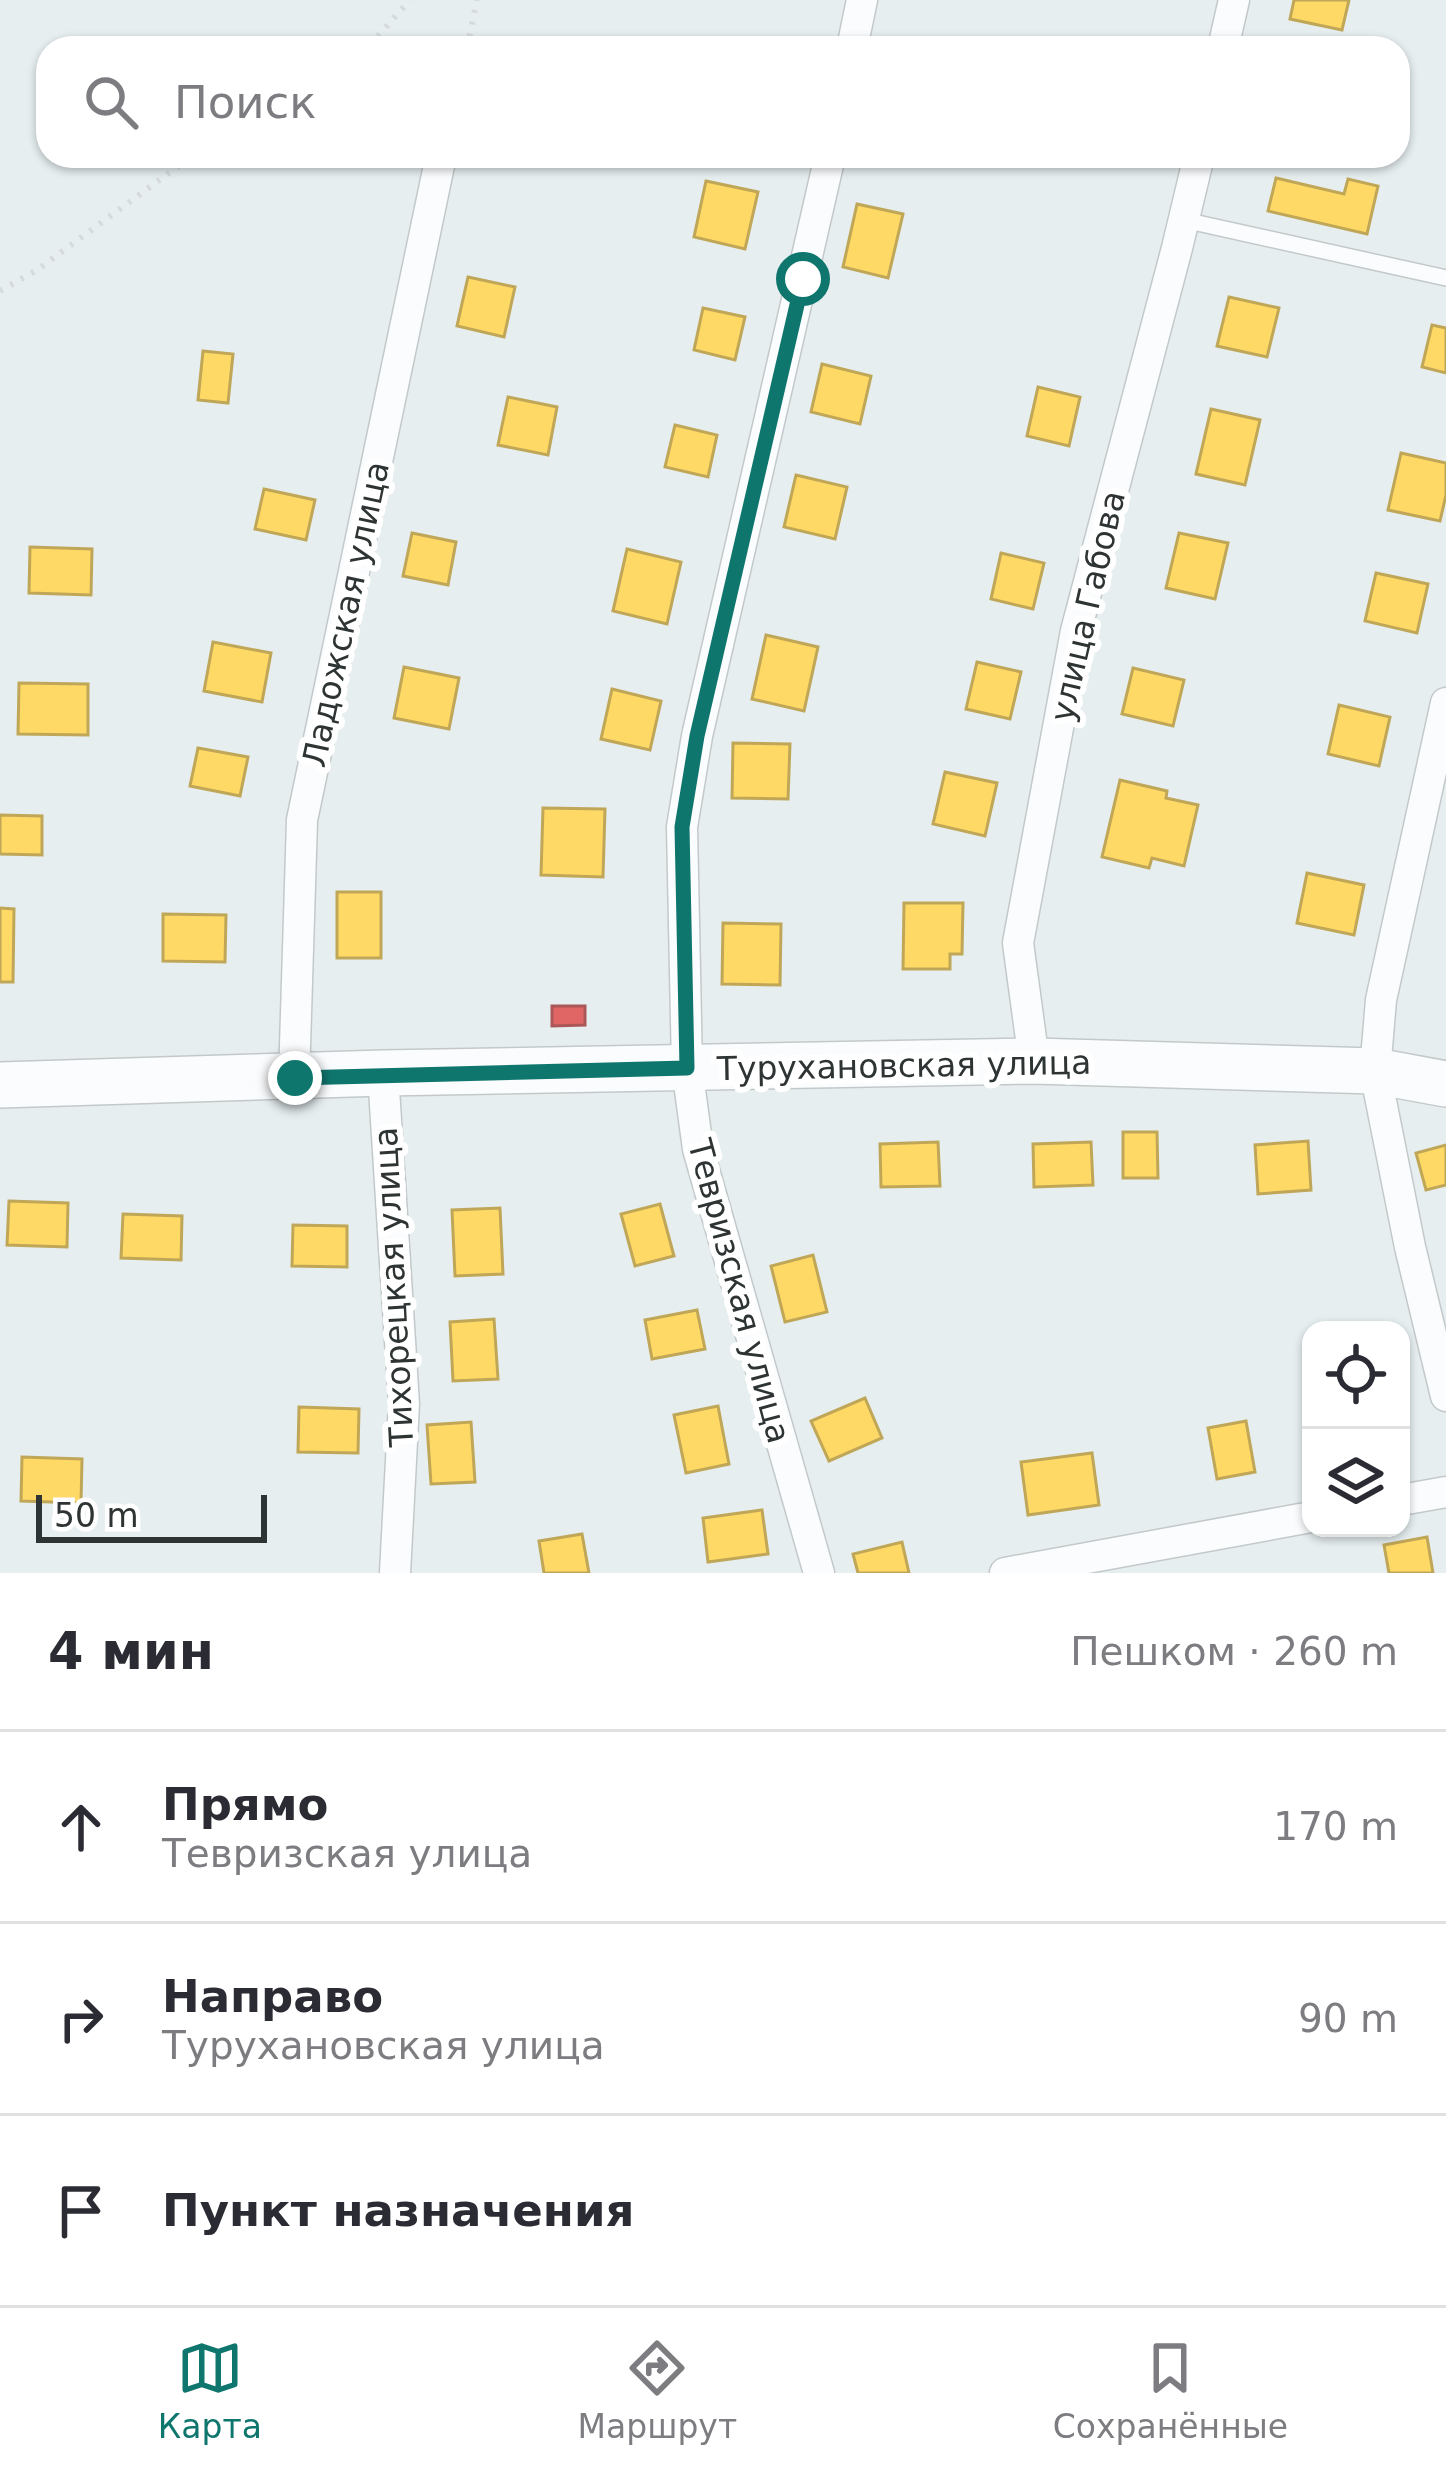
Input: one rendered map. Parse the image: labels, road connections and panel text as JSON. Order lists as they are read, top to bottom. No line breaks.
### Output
{"streets":{"street":["улица Габова","Ладожская улица","Турухановская улица","Тихорецкая улица","Тевризская улица"]},"crossings":[["улица Габова","Турухановская улица"],["Ладожская улица","Турухановская улица"],["Турухановская улица","Тихорецкая улица"],["Турухановская улица","Тевризская улица"]],"scale_bar":"50 m","page":{"search":"Поиск","scale":"50 m","heading":["4 мин","Пешком · 260 m"],"list":[["Прямо","Тевризская улица","170 m"],["Направо","Турухановская улица","90 m"],"Пункт назначения"],"nav":["Карта","Маршрут","Сохранённые"]}}
